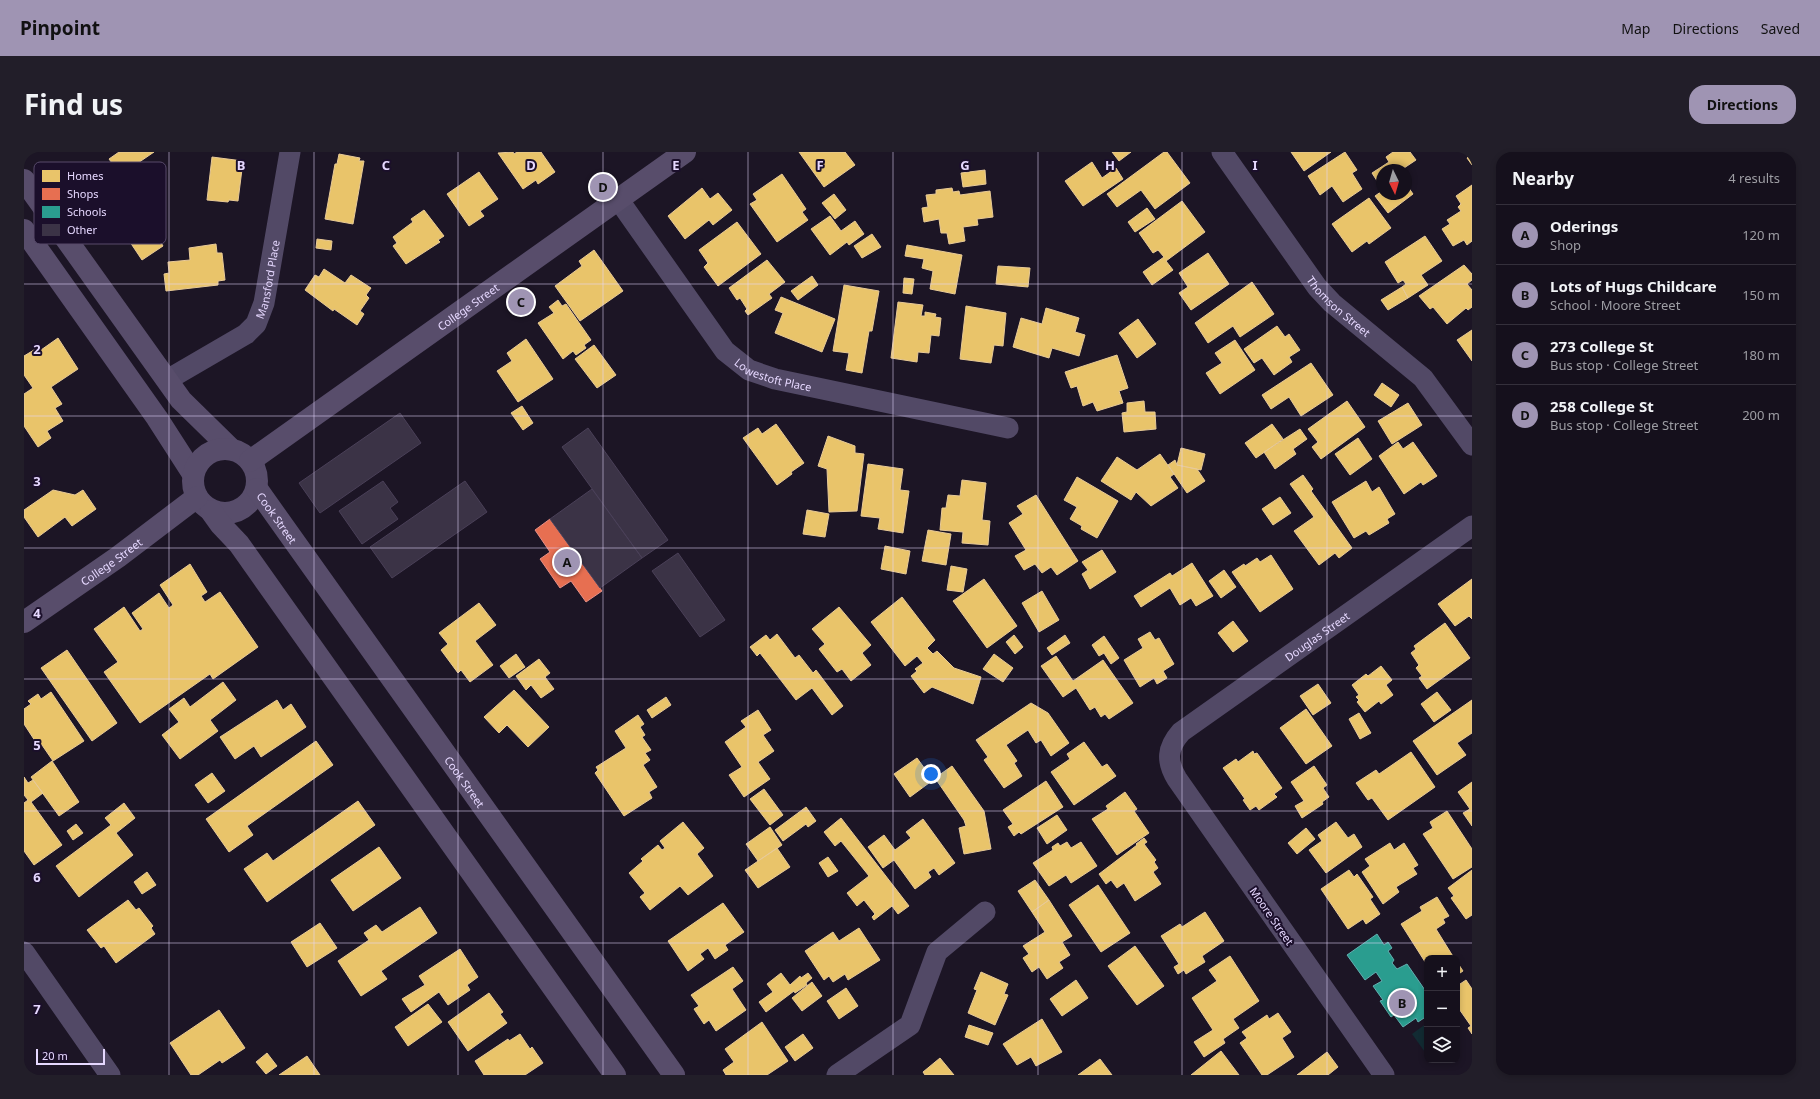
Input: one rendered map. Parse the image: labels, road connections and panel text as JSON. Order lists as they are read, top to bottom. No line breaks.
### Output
{"streets":{"street":["Mansford Place","Thomson Street","College Street","Lowestoft Place","Cook Street","Douglas Street","Moore Street"]},"crossings":[["College Street","Lowestoft Place"],["College Street","Cook Street"],["Douglas Street","Moore Street"]],"legend":["Homes","Shops","Schools","Other"],"scale_bar":"20 m","north":"bottom","page":{"header":"Pinpoint","nav":["Map","Directions","Saved"],"title":"Find us","buttons":"Directions","heading":["Nearby","4 results"],"pins":["D","C","A","B"],"list":[{"mark":"A","name":"Oderings","note":"Shop","value":"120 m"},{"mark":"B","name":"Lots of Hugs Childcare","note":"School · Moore Street","value":"150 m"},{"mark":"C","name":"273 College St","note":"Bus stop · College Street","value":"180 m"},{"mark":"D","name":"258 College St","note":"Bus stop · College Street","value":"200 m"}],"map_buttons":["+","−"],"scale":"20 m"},"grid":{"columns":["B","C","D","E","F","G","H","I"],"rows":["2","3","4","5","6","7"]}}
